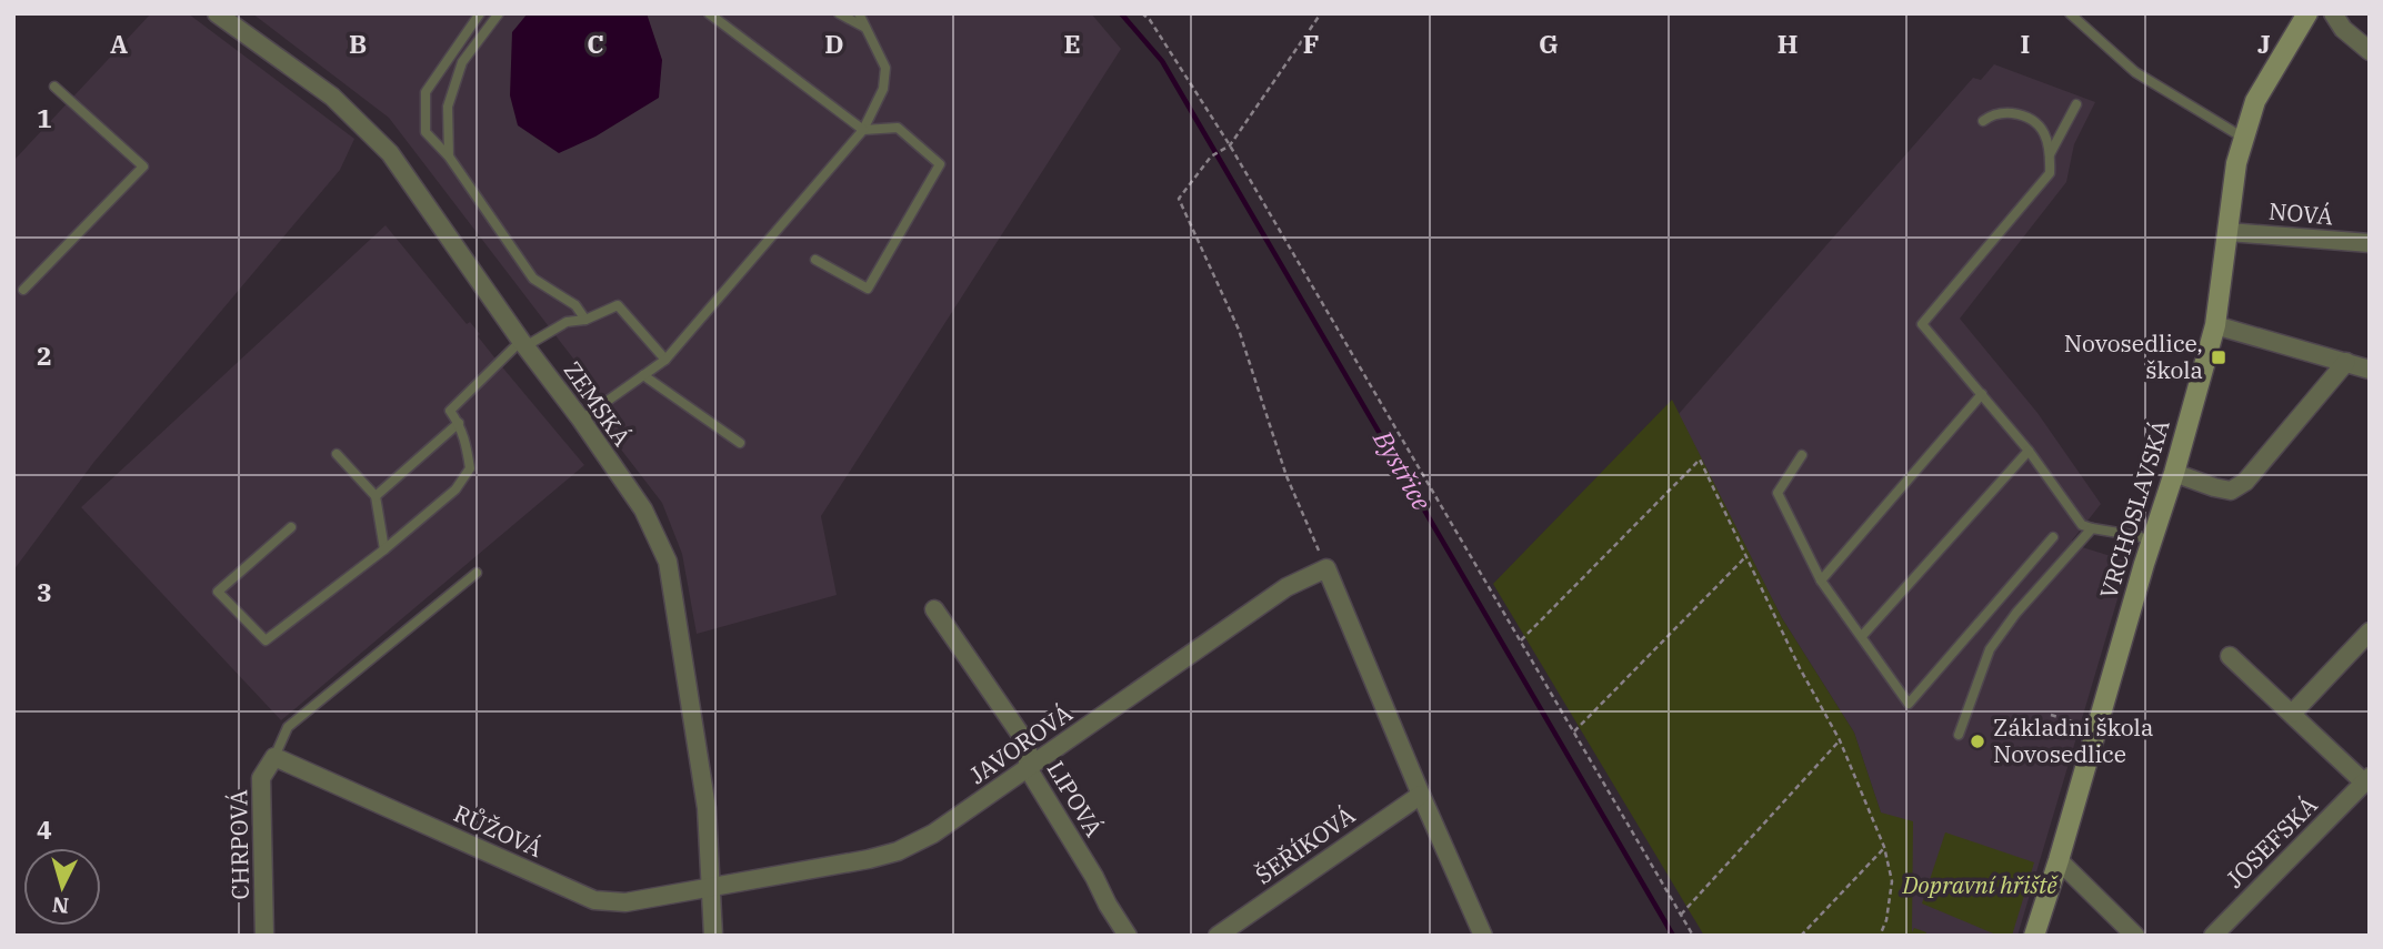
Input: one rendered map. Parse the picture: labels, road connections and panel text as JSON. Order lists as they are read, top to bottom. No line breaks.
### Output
{"streets":{"street":["NOVÁ","ZEMSKÁ","VRCHOSLAVSKÁ","JAVOROVÁ","LIPOVÁ","RŮŽOVÁ","JOSEFSKÁ","CHRPOVÁ","ŠEŘÍKOVÁ"]},"crossings":[["NOVÁ","VRCHOSLAVSKÁ"],["ZEMSKÁ","JAVOROVÁ"],["ZEMSKÁ","RŮŽOVÁ"],["JAVOROVÁ","LIPOVÁ"],["JAVOROVÁ","RŮŽOVÁ"],["RŮŽOVÁ","CHRPOVÁ"]],"water":["Bystřice"],"parks":["Dopravní hřiště"],"places":{"transit":["Novosedlice, škola"],"other":["Základni škola Novosedlice"]},"north":"bottom","grid":{"columns":["A","B","C","D","E","F","G","H","I","J"],"rows":["1","2","3","4"]}}
